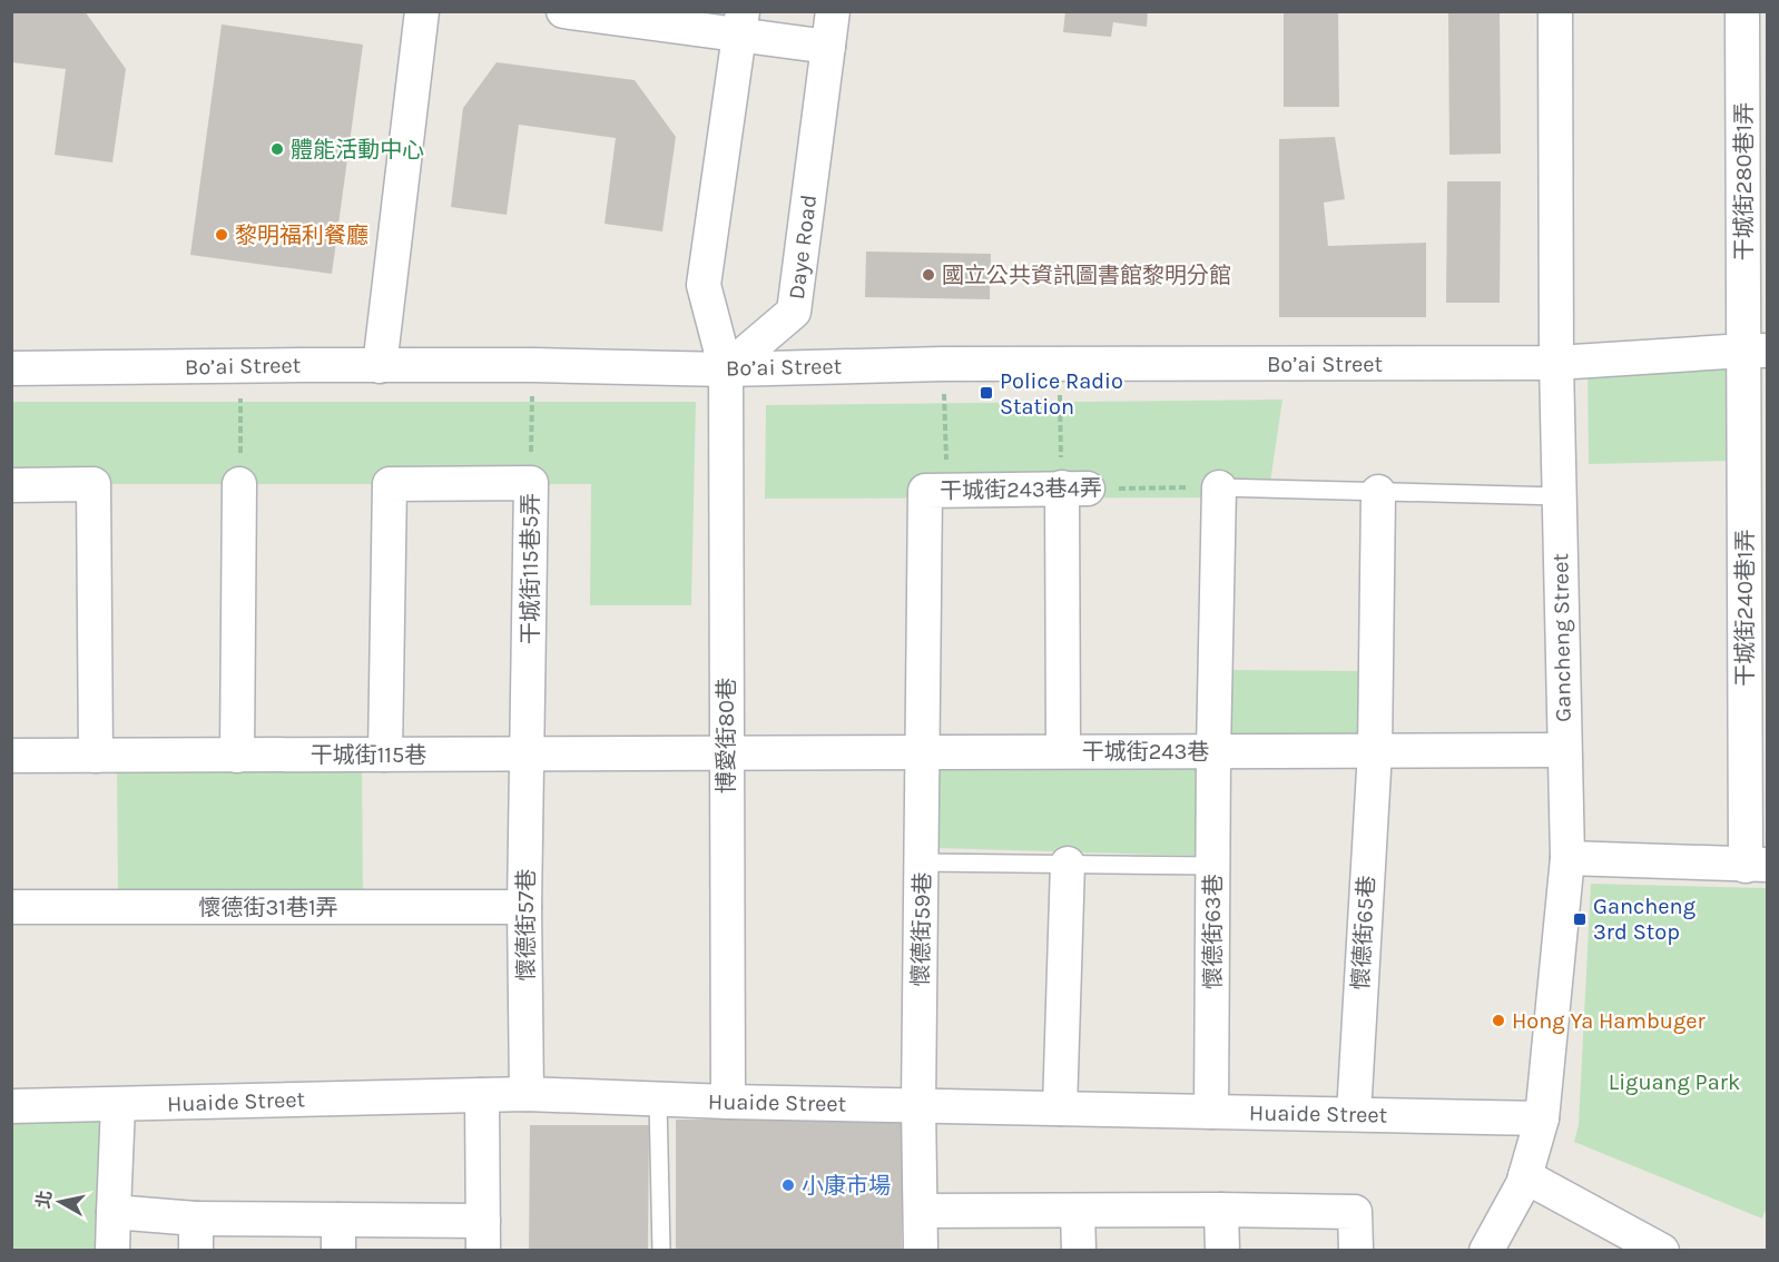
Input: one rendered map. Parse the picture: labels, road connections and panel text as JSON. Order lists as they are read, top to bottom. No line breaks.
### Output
{"streets":{"street":["干城街280巷1弄","Daye Road","Bo’ai Street","干城街243巷4弄","干城街115巷5弄","干城街240巷1弄","Gancheng Street","博愛街80巷","干城街243巷","干城街115巷","懷德街31巷1弄","懷德街57巷","懷德街59巷","懷德街63巷","懷德街65巷","Huaide Street"]},"crossings":[["干城街280巷1弄","Bo’ai Street"],["干城街280巷1弄","干城街240巷1弄"],["Daye Road","Bo’ai Street"],["Daye Road","博愛街80巷"],["Bo’ai Street","干城街240巷1弄"],["Bo’ai Street","Gancheng Street"],["Bo’ai Street","博愛街80巷"],["干城街243巷4弄","干城街243巷"],["干城街243巷4弄","懷德街59巷"],["干城街243巷4弄","懷德街63巷"],["干城街115巷5弄","干城街115巷"],["干城街115巷5弄","懷德街57巷"],["Gancheng Street","干城街243巷"],["Gancheng Street","Huaide Street"],["博愛街80巷","干城街243巷"],["博愛街80巷","干城街115巷"],["博愛街80巷","Huaide Street"],["干城街243巷","干城街115巷"],["干城街243巷","懷德街59巷"],["干城街243巷","懷德街63巷"],["干城街243巷","懷德街65巷"],["干城街115巷","懷德街57巷"],["懷德街31巷1弄","懷德街57巷"],["懷德街57巷","Huaide Street"],["懷德街59巷","Huaide Street"],["懷德街63巷","Huaide Street"],["懷德街65巷","Huaide Street"]],"parks":["Liguang Park"],"places":{"other":["體能活動中心","黎明福利餐廳","國立公共資訊圖書館黎明分館","Hong Ya Hambuger","小康市場"],"transit":["Police Radio Station","Gancheng 3rd Stop"]},"north":"left"}
